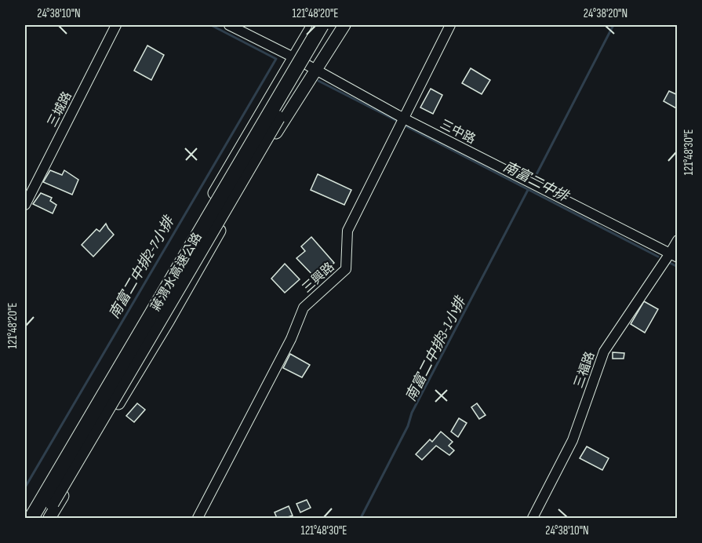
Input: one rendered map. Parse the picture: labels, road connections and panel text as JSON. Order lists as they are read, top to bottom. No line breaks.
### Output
{"streets":{"highway":["蔣渭水高速公路"],"street":["三城路","三中路","三興路","三福路"]},"crossings":[["三中路","三興路"],["三中路","三福路"]],"water":["南富二中排","南富二中排2-7小排","南富二中排3-1小排"],"coordinates":["24°38'10\"N","121°48'20\"E","24°38'20\"N","121°48'30\"E"]}
